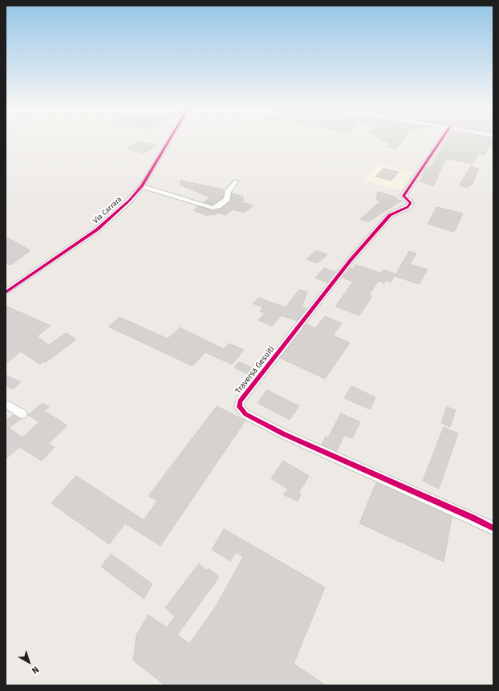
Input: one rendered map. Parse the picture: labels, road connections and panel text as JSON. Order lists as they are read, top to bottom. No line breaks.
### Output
{"streets":{"street":["Via Carrara","Traversa Gesuiti"]},"north":"bottom right"}
